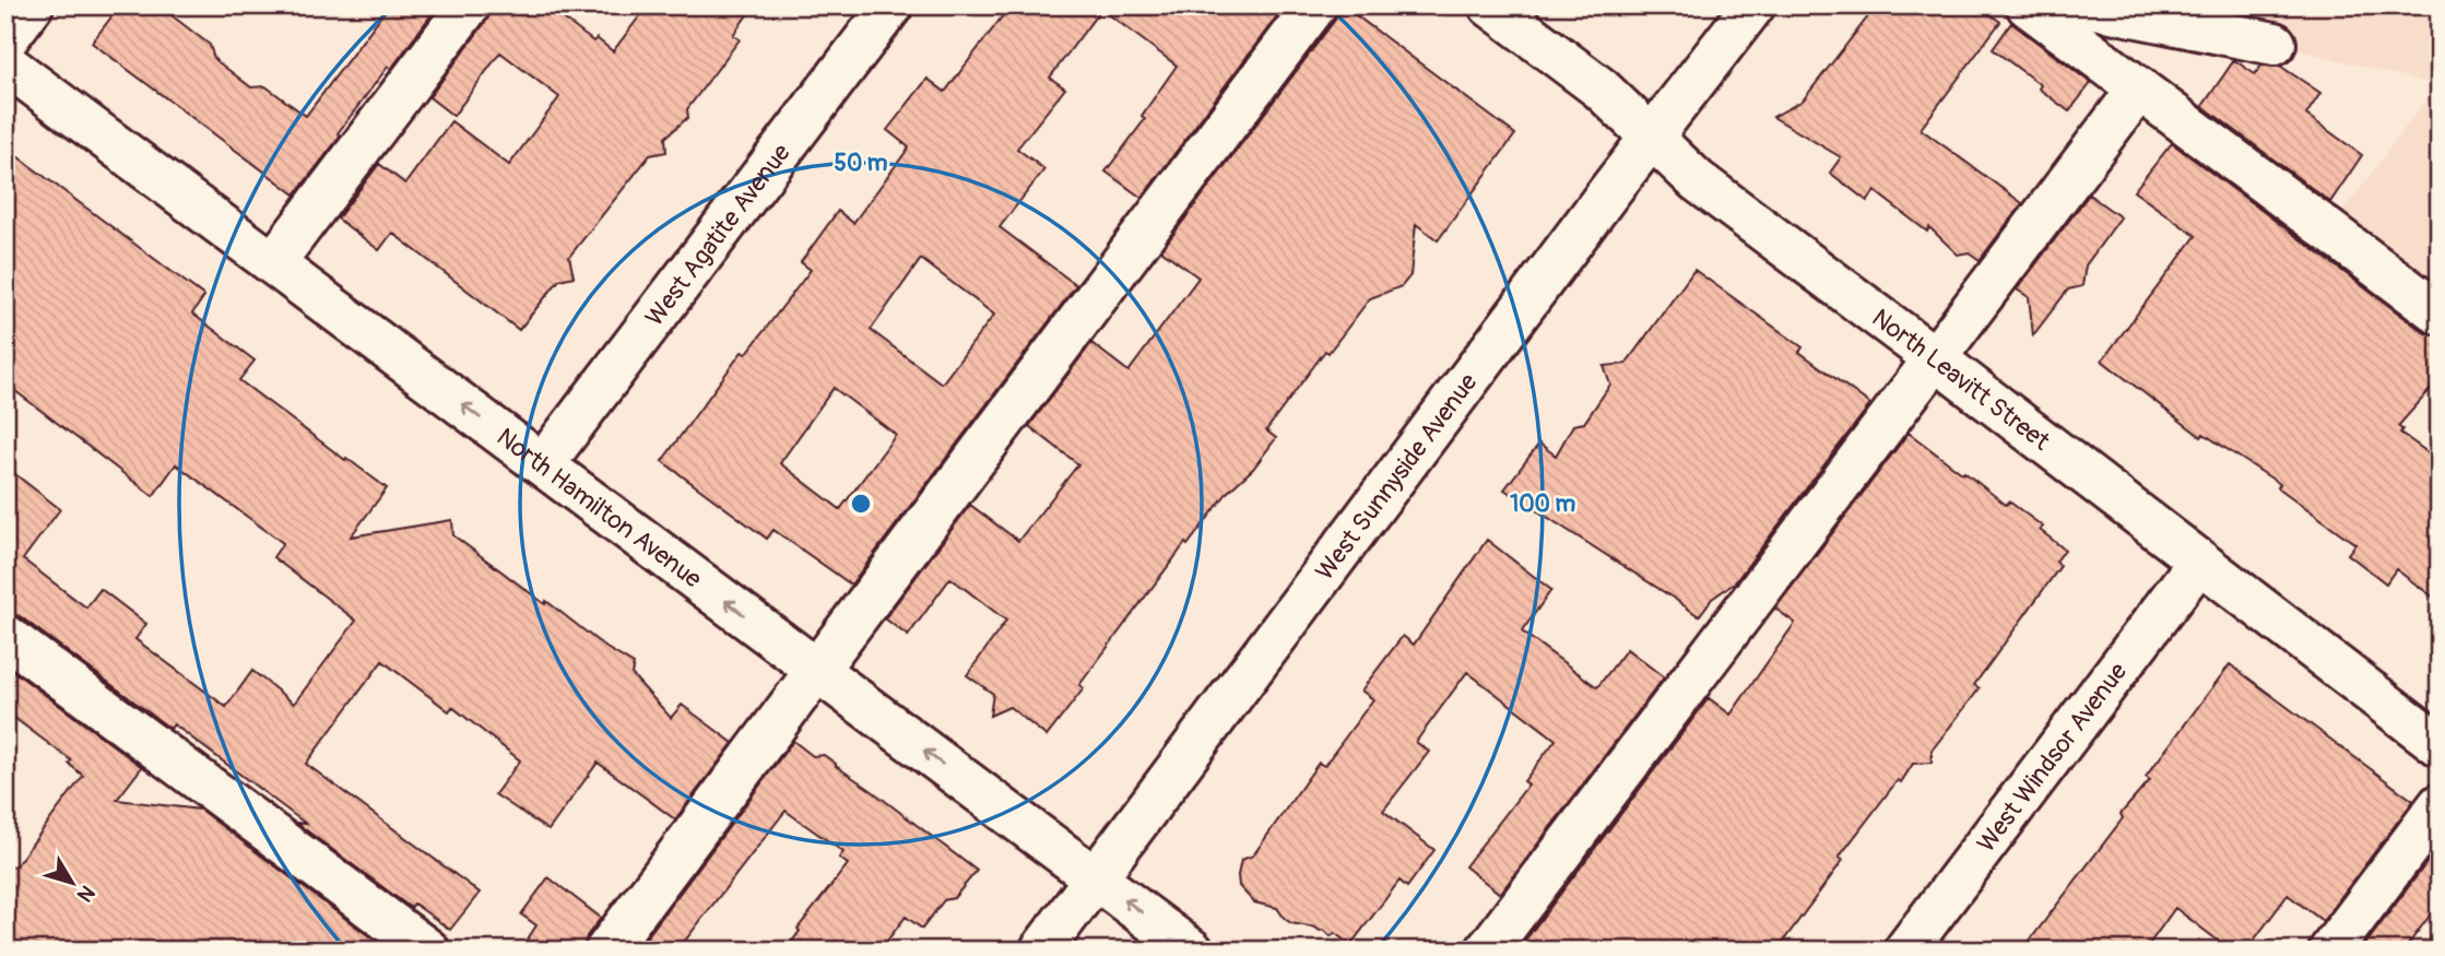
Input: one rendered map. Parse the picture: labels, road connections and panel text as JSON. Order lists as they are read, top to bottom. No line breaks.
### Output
{"streets":{"street":["West Agatite Avenue","North Leavitt Street","West Sunnyside Avenue","North Hamilton Avenue","West Windsor Avenue"]},"crossings":[["West Agatite Avenue","North Hamilton Avenue"],["North Leavitt Street","West Sunnyside Avenue"],["North Leavitt Street","West Windsor Avenue"],["West Sunnyside Avenue","North Hamilton Avenue"]],"one_way":["North Hamilton Avenue"],"north":"bottom right","rings":["50 m","100 m"]}
